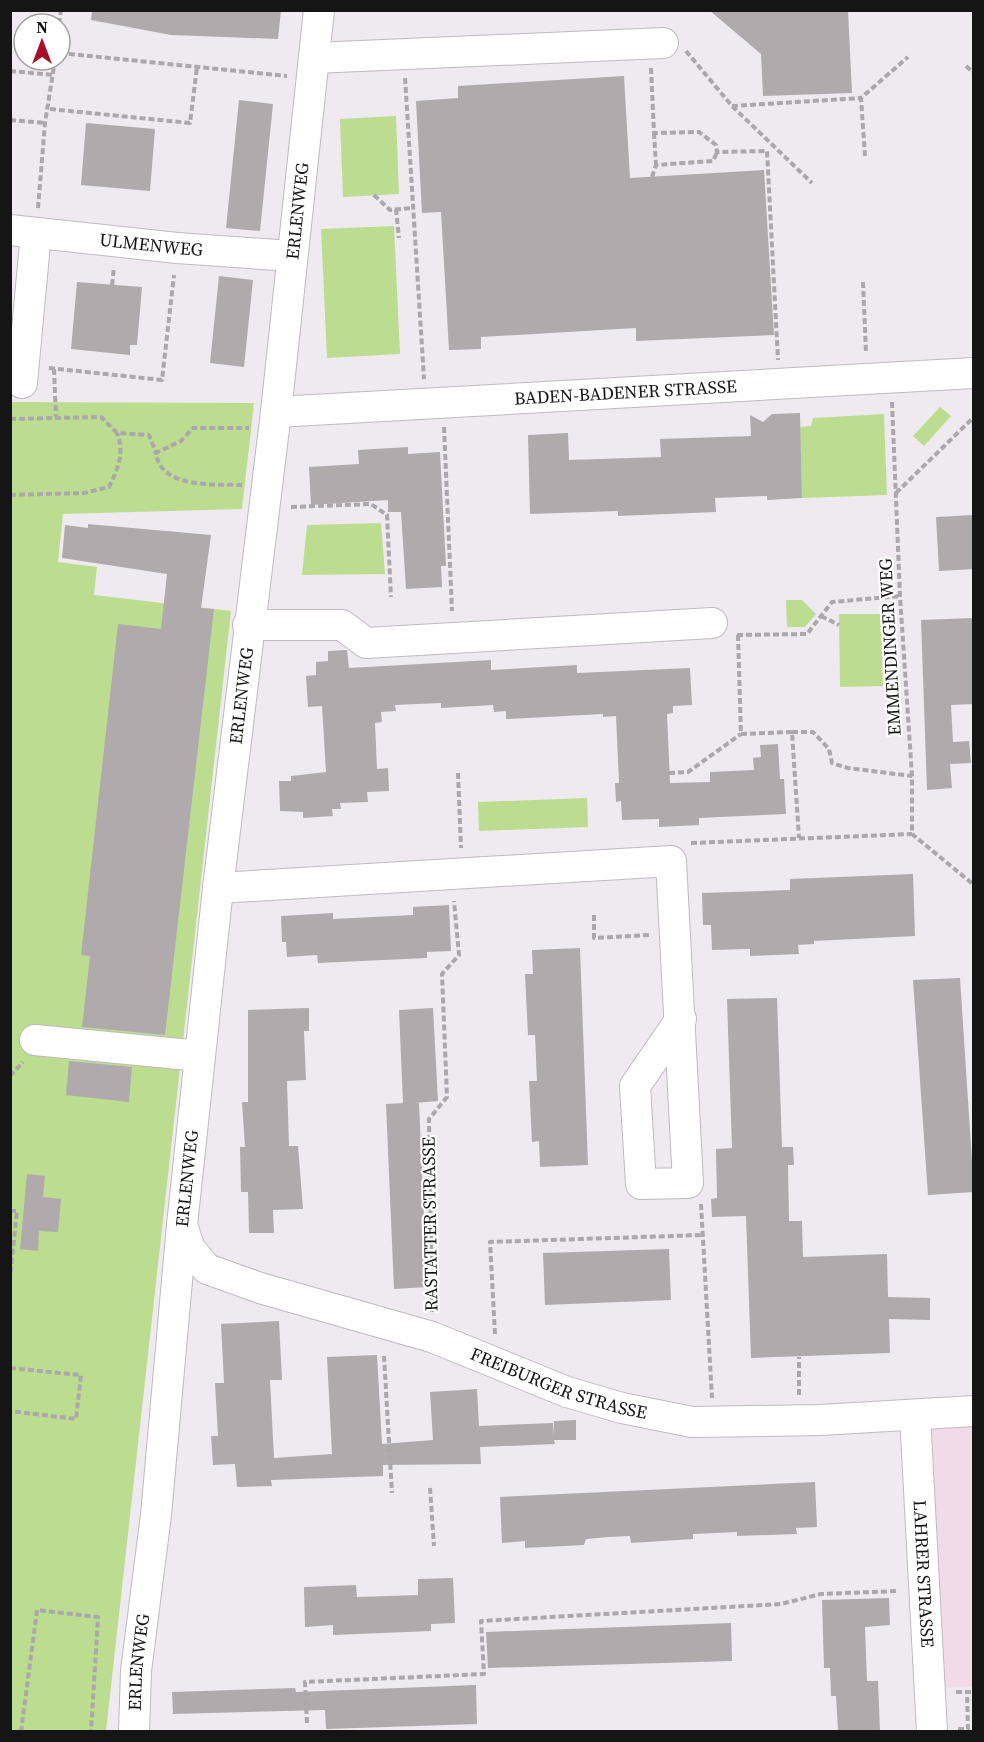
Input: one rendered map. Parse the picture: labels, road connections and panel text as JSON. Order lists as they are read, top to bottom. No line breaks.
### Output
{"streets":{"street":["ERLENWEG","ULMENWEG","BADEN-BADENER STRASSE","FREIBURGER STRASSE","LAHRER STRASSE"],"path":["EMMENDINGER WEG","RASTATTER STRASSE"]},"crossings":[["ERLENWEG","ULMENWEG"],["ERLENWEG","BADEN-BADENER STRASSE"],["ERLENWEG","FREIBURGER STRASSE"],["BADEN-BADENER STRASSE","EMMENDINGER WEG"],["RASTATTER STRASSE","FREIBURGER STRASSE"],["FREIBURGER STRASSE","LAHRER STRASSE"]],"north":"top"}
